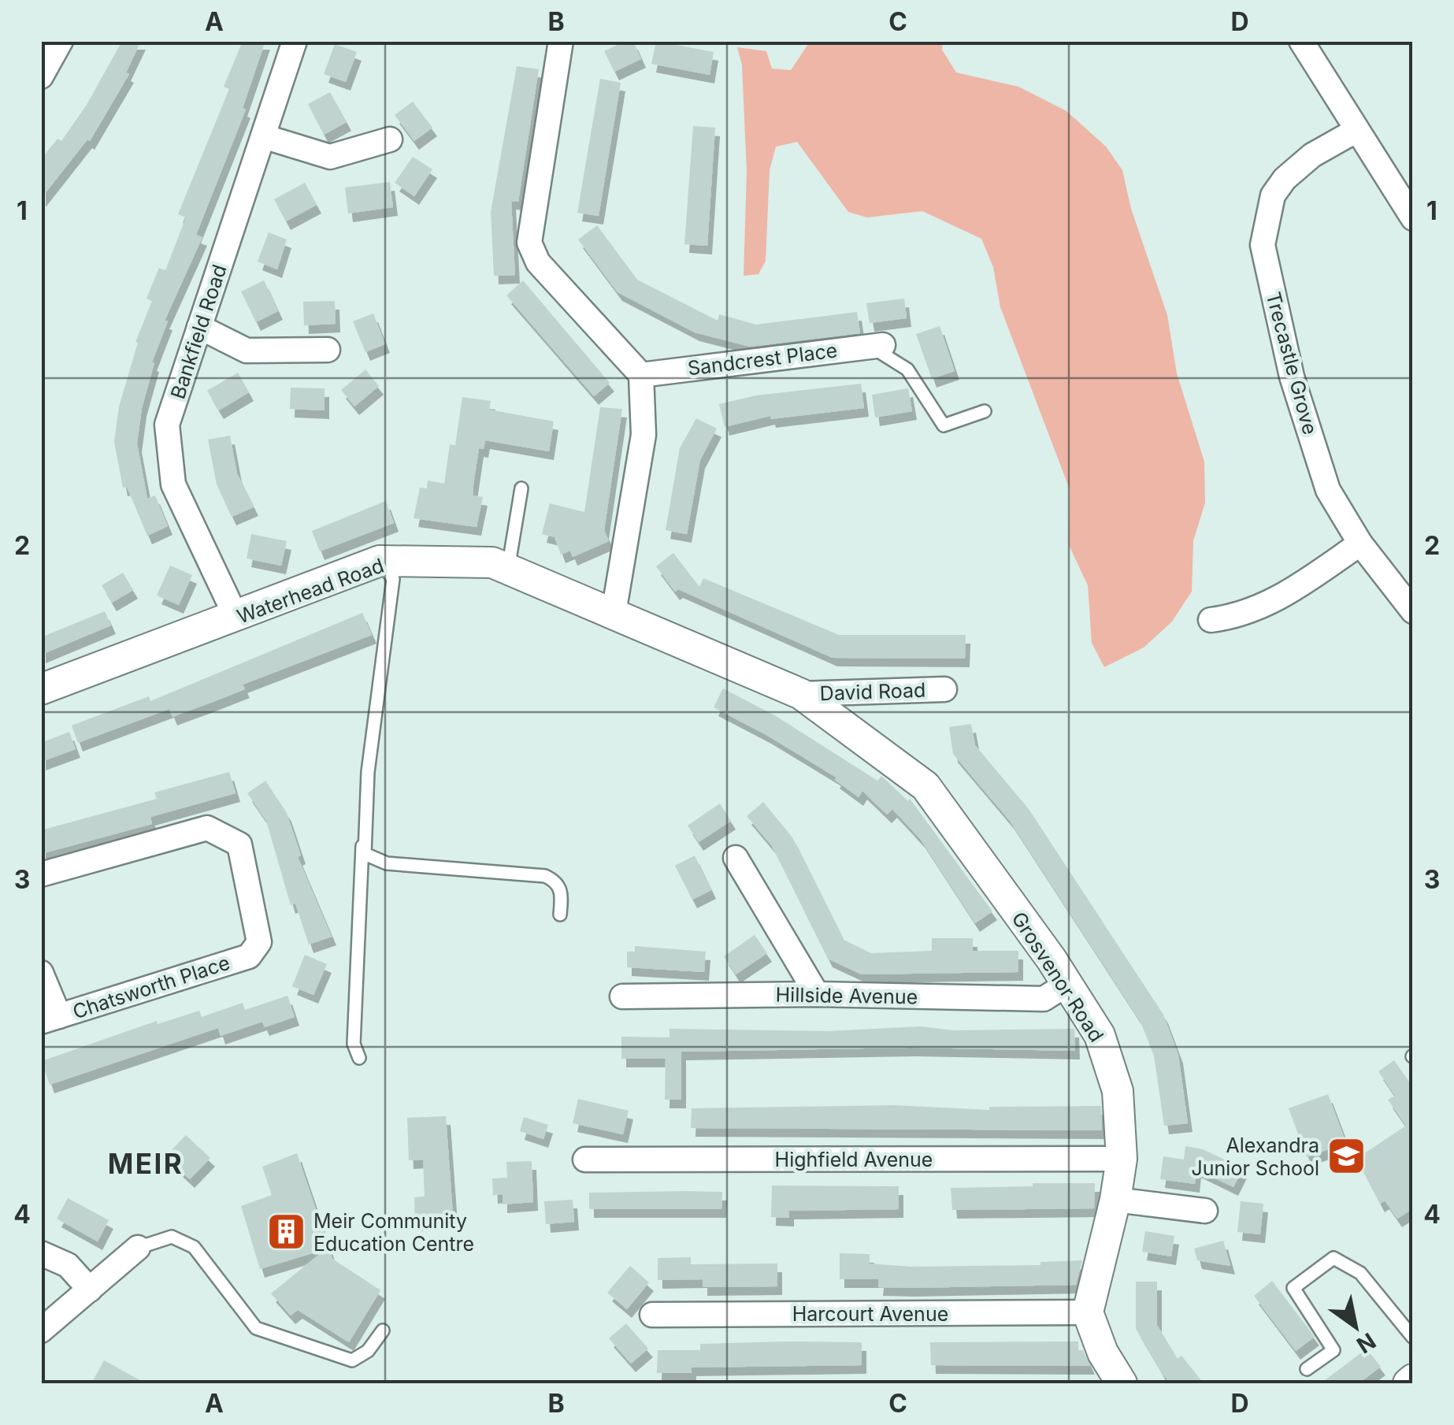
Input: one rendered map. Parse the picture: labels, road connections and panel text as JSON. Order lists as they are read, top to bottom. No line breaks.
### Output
{"streets":{"street":["Bankfield Road","Sandcrest Place","Trecastle Grove","Waterhead Road","David Road","Grosvenor Road","Chatsworth Place","Hillside Avenue","Highfield Avenue","Harcourt Avenue"]},"crossings":[["Bankfield Road","Waterhead Road"],["Waterhead Road","David Road"],["Waterhead Road","Grosvenor Road"],["David Road","Grosvenor Road"],["Grosvenor Road","Hillside Avenue"],["Grosvenor Road","Highfield Avenue"],["Grosvenor Road","Harcourt Avenue"]],"districts":["MEIR"],"places":{"school or university":["Alexandra Junior School"],"building":["Meir Community Education Centre"]},"north":"bottom right","grid":{"columns":["A","B","C","D"],"rows":["1","2","3","4"]}}
